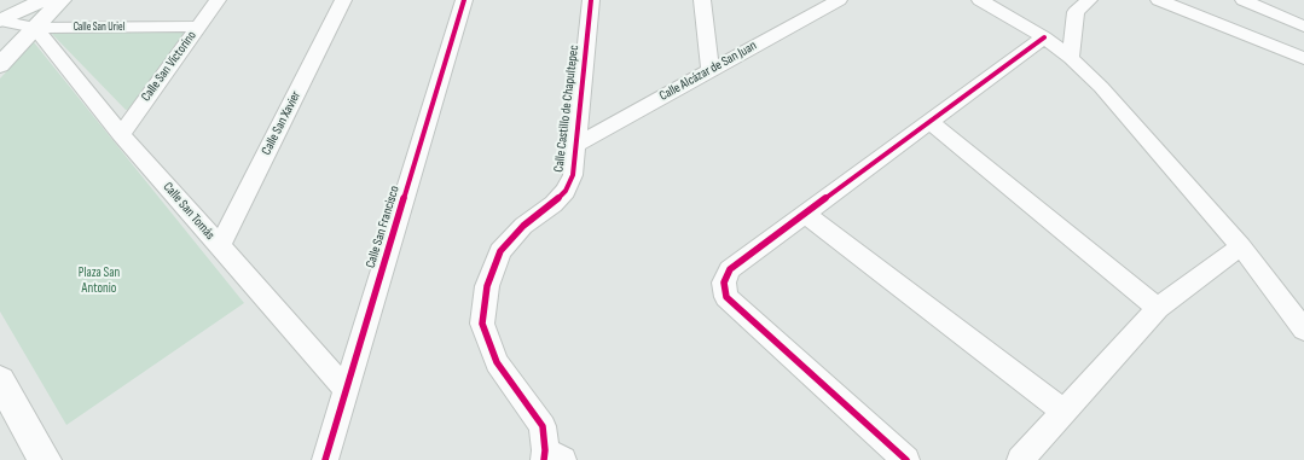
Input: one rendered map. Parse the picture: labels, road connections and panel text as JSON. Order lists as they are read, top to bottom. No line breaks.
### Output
{"streets":{"street":["Calle San Uriel","Calle San Victorino","Calle Alcázar de San Juan","Calle Castillo de Chapultepec","Calle San Xavier","Calle San Tomás","Calle San Francisco"]},"crossings":[["Calle San Uriel","Calle San Victorino"],["Calle San Uriel","Calle San Tomás"],["Calle San Victorino","Calle San Tomás"],["Calle Alcázar de San Juan","Calle Castillo de Chapultepec"],["Calle San Xavier","Calle San Tomás"],["Calle San Tomás","Calle San Francisco"]],"parks":["Plaza San Antonio"]}
